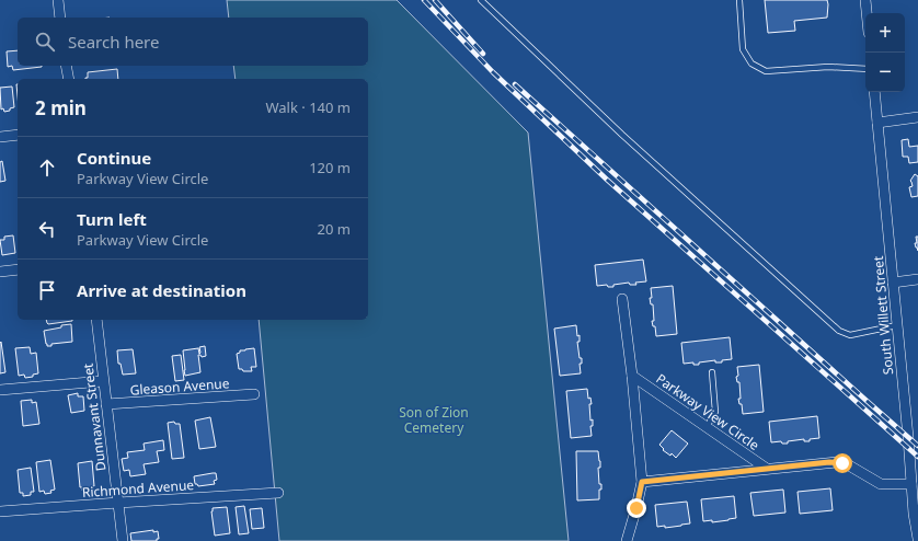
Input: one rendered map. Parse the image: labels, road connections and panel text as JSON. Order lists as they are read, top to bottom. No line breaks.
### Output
{"streets":{"street":["South Willett Street","Gleason Avenue","Parkway View Circle","Dunnavant Street","Richmond Avenue"]},"crossings":[["South Willett Street","Parkway View Circle"],["Gleason Avenue","Dunnavant Street"],["Dunnavant Street","Richmond Avenue"]],"parks":["Son of Zion Cemetery"],"page":{"map_buttons":["+","−"],"search":"Search here","heading":["2 min","Walk · 140 m"],"list":[["Continue","Parkway View Circle","120 m"],["Turn left","Parkway View Circle","20 m"],"Arrive at destination"]}}
